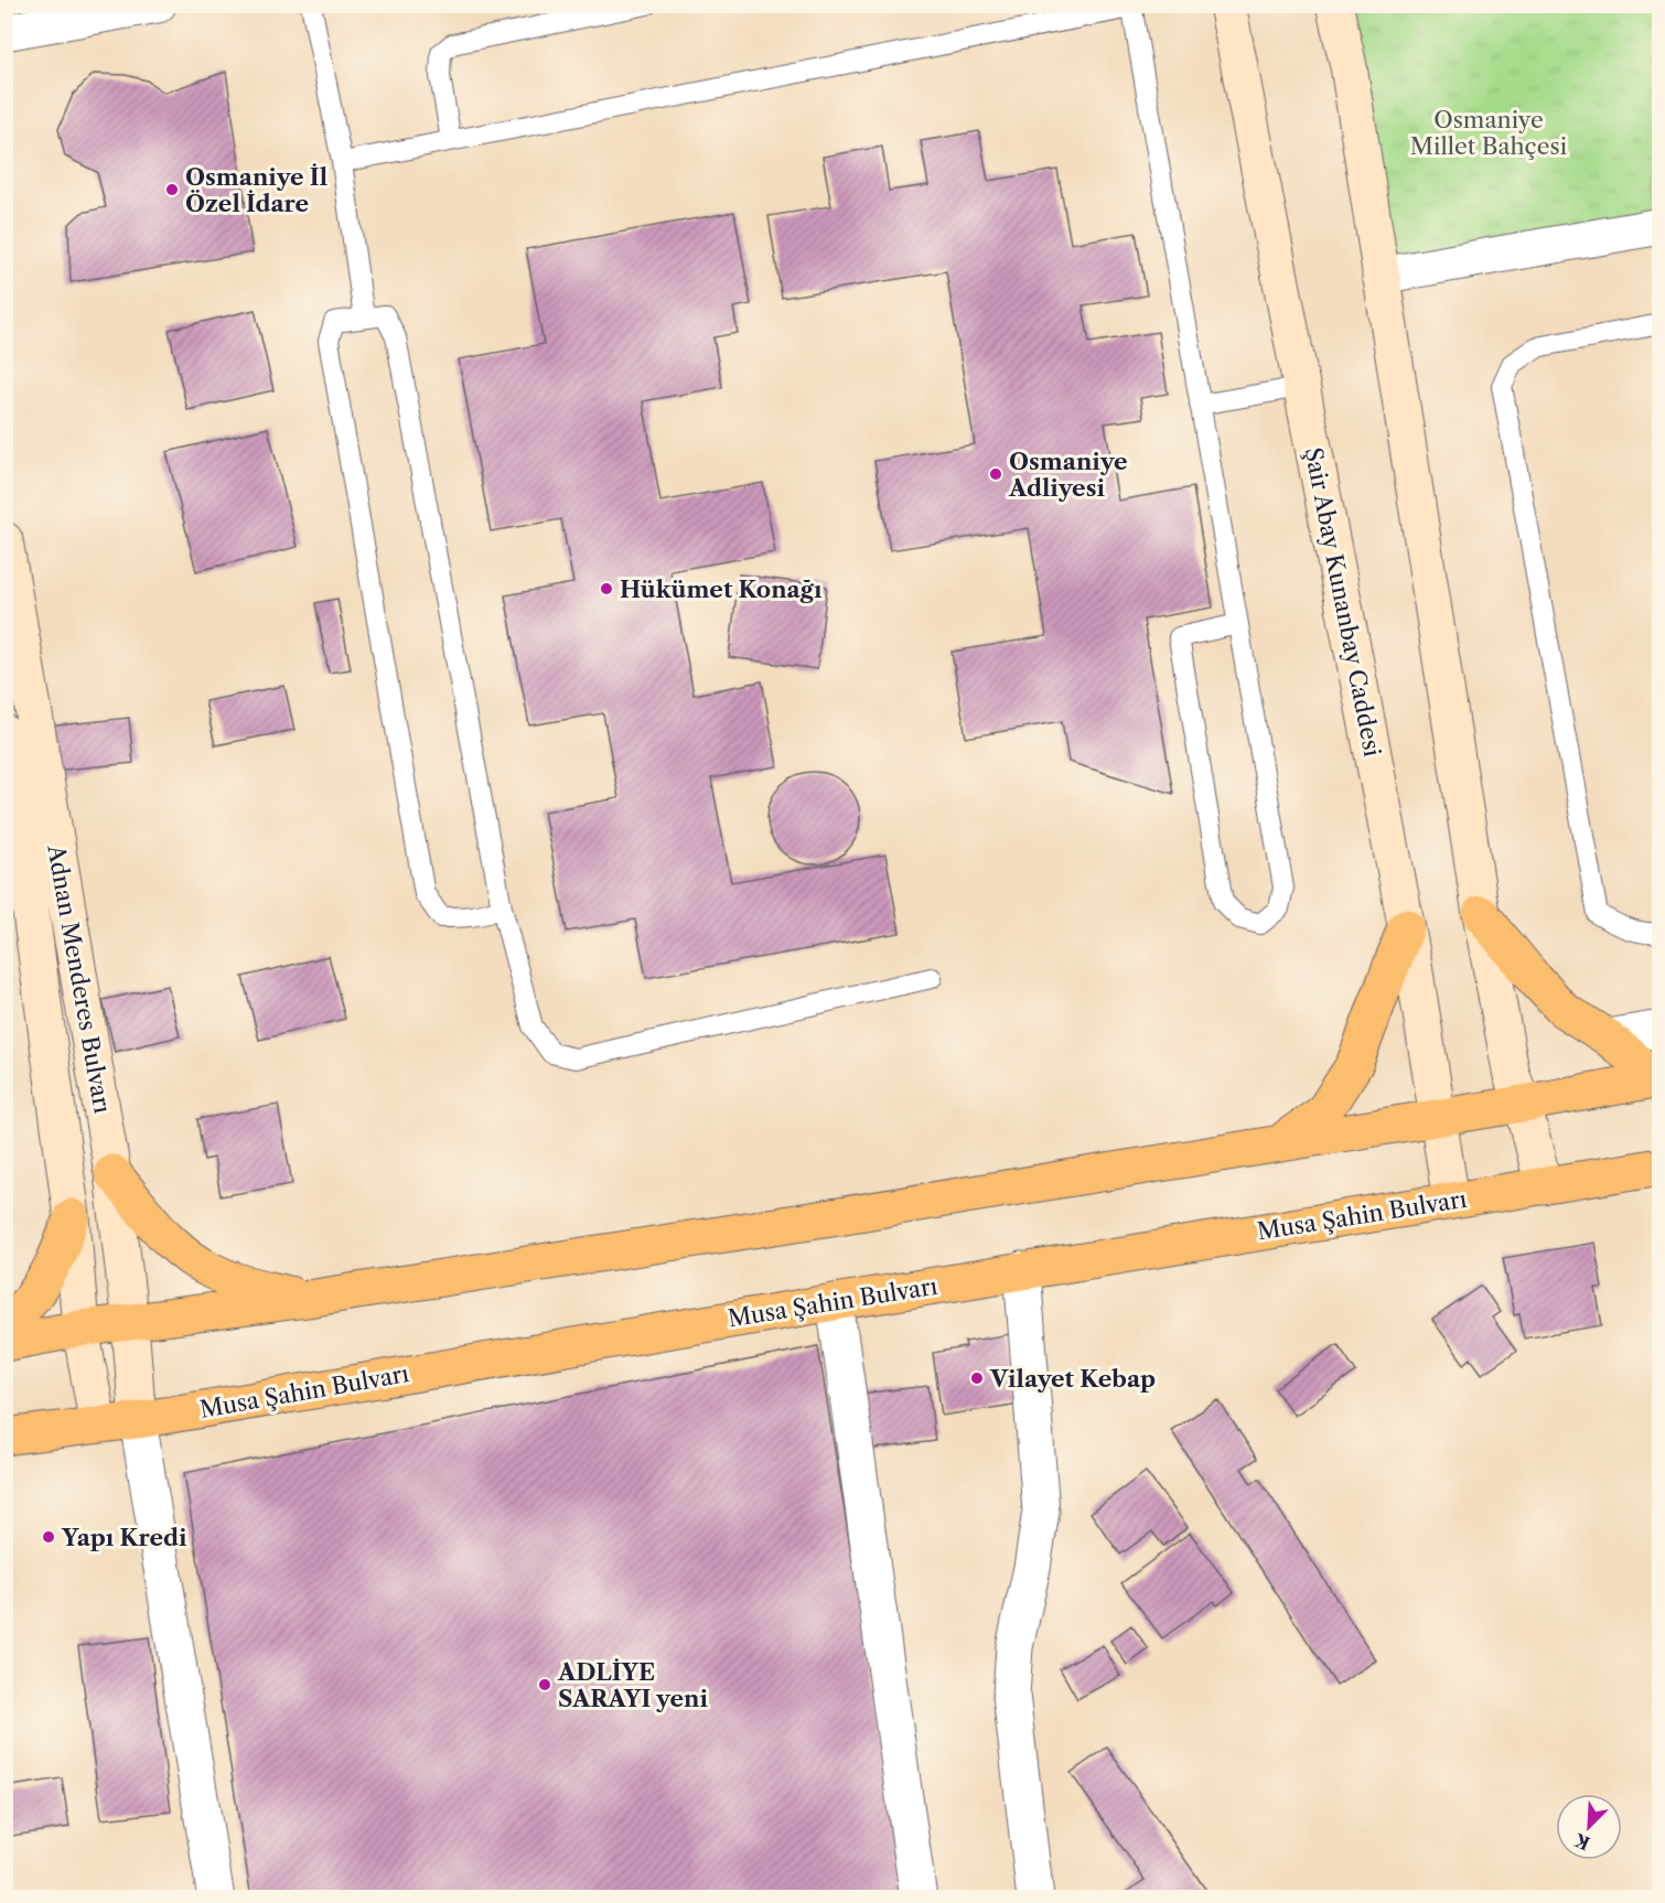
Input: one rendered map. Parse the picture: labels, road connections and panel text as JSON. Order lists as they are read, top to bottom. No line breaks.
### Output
{"streets":{"main road":["Musa Şahin Bulvarı"],"street":["Şair Abay Kunanbay Caddesi","Adnan Menderes Bulvarı"]},"crossings":[["Şair Abay Kunanbay Caddesi","Musa Şahin Bulvarı"],["Adnan Menderes Bulvarı","Musa Şahin Bulvarı"]],"parks":["Osmaniye Millet Bahçesi"],"places":["Osmaniye İl Özel İdare","Osmaniye Adliyesi","Hükümet Konağı","Vilayet Kebap","Yapı Kredi","ADLİYE SARAYI yeni"],"north":"bottom left"}
